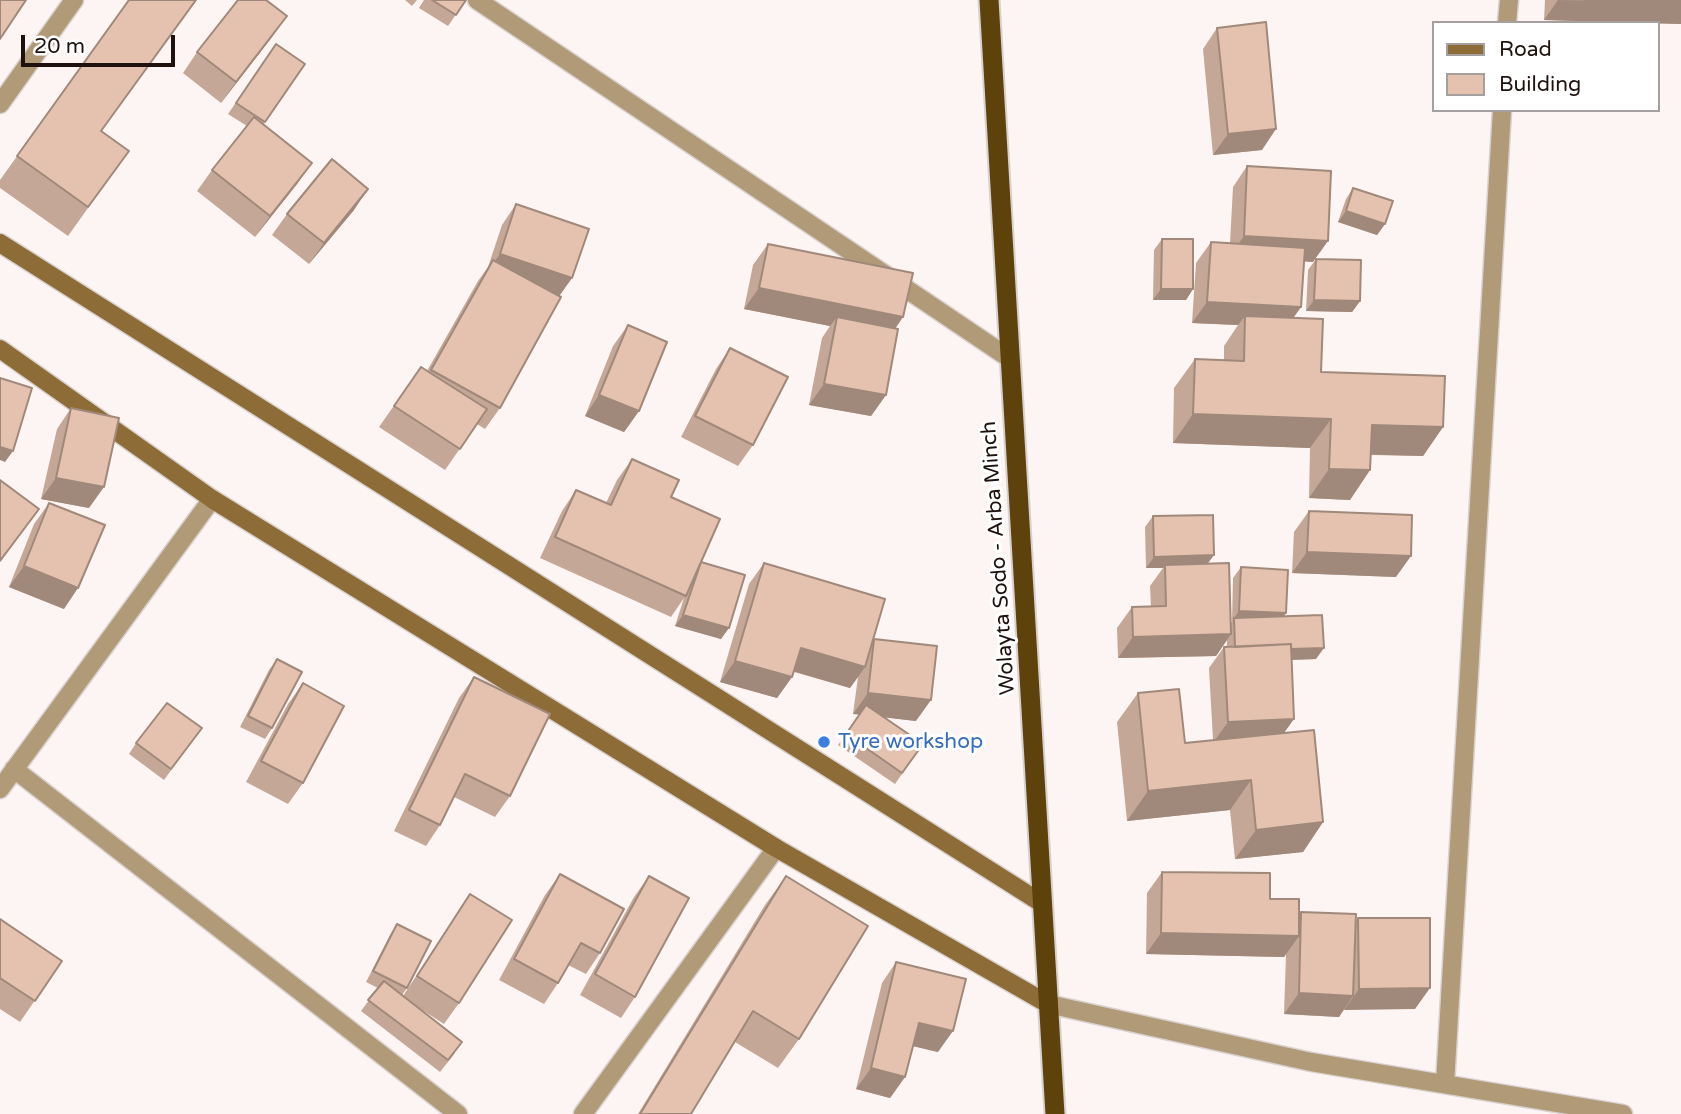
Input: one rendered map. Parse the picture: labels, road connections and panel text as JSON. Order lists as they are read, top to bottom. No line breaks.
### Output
{"streets":{"highway":["Wolayta Sodo - Arba Minch"]},"places":["Tyre workshop"],"legend":["Road","Building"],"scale_bar":"20 m"}
